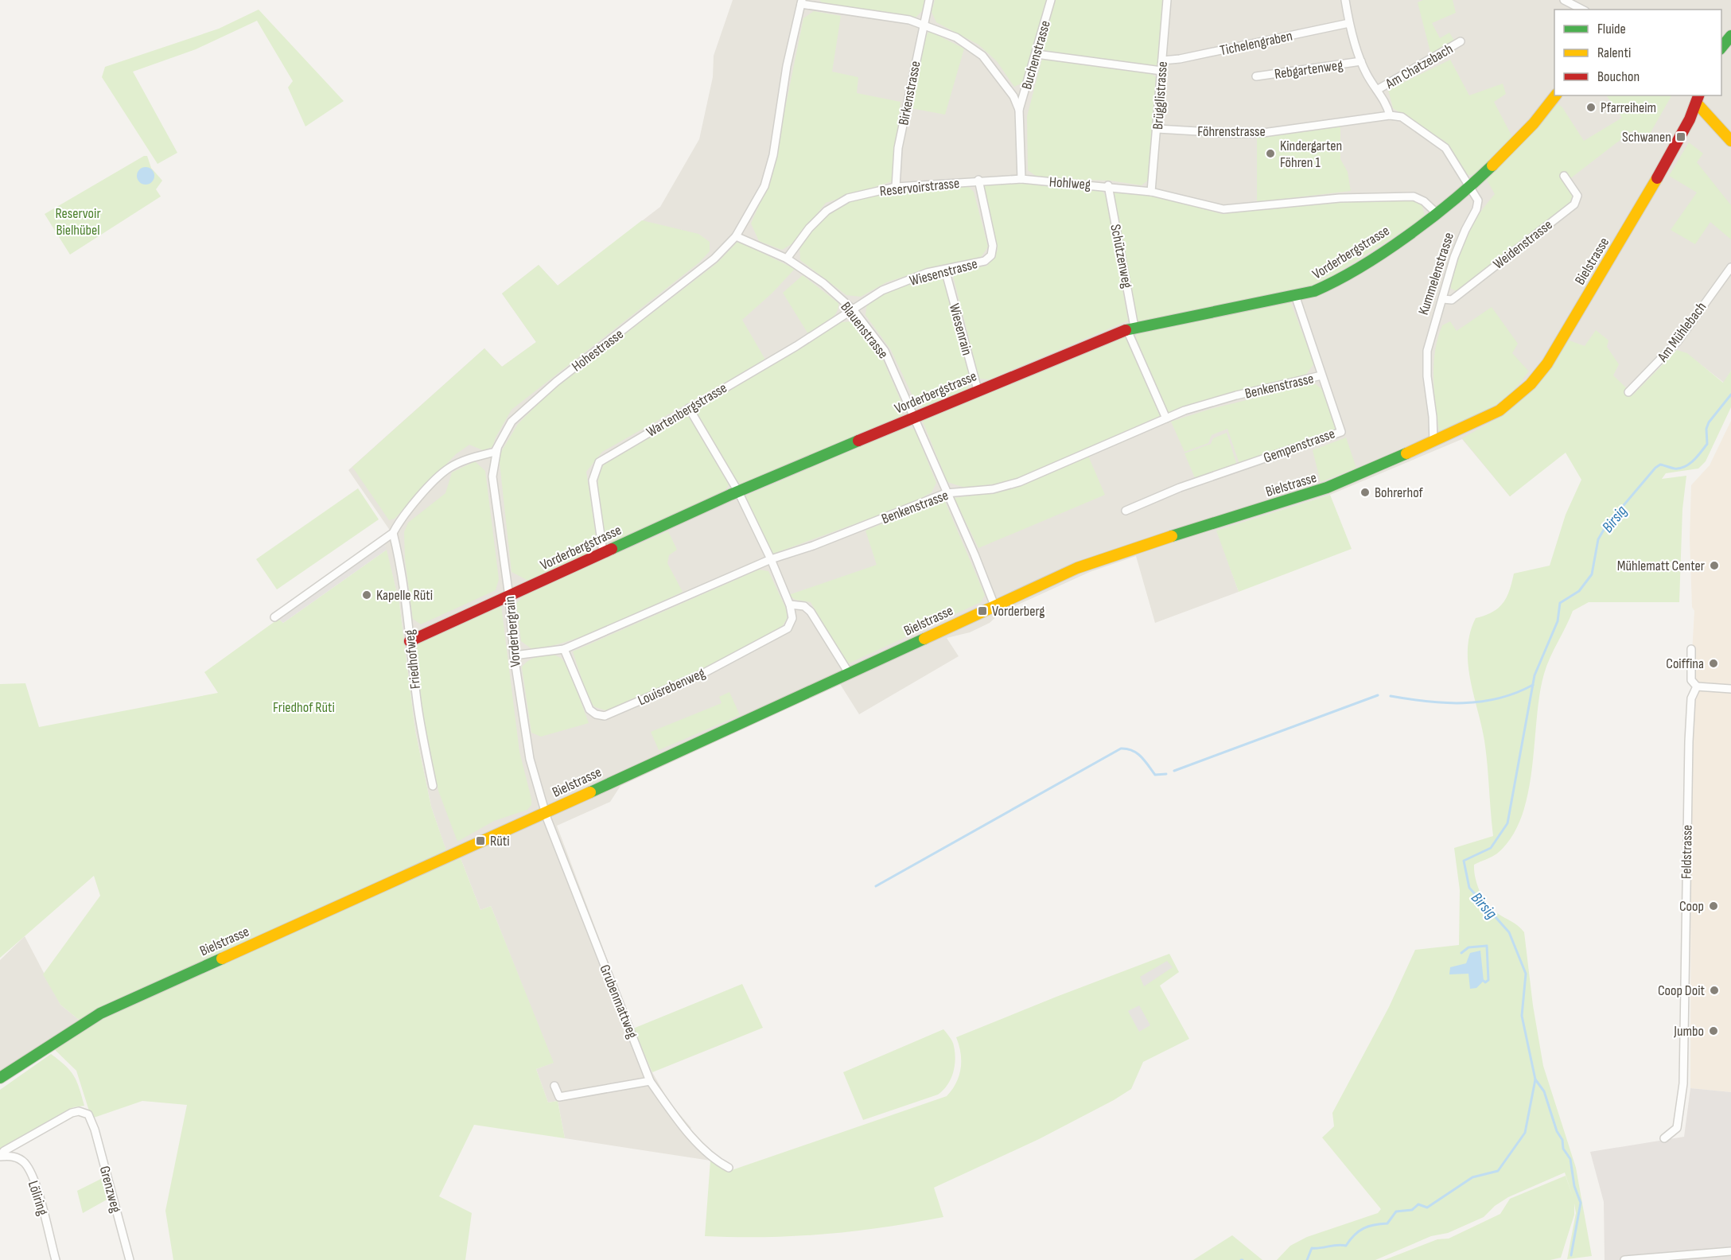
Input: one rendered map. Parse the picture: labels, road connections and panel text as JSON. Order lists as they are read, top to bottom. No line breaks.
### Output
{"streets":{"main road":["Vorderbergstrasse","Bielstrasse"],"street":["Tichelengraben","Buchenstrasse","Am Chatzebach","Rebgartenweg","Birkenstrasse","Brügglistrasse","Föhrenstrasse","Hohlweg","Reservoirstrasse","Weidenstrasse","Schützenweg","Wiesenstrasse","Kummelenstrasse","Wiesenrain","Blauenstrasse","Am Mühlebach","Hohestrasse","Benkenstrasse","Wartenbergstrasse","Gempenstrasse","Vorderbergrain","Friedhofweg","Louisrebenweg","Feldstrasse","Grubenmattweg","Grenzweg","Löliring"]},"crossings":[["Tichelengraben","Rebgartenweg"],["Tichelengraben","Brügglistrasse"],["Am Chatzebach","Rebgartenweg"],["Rebgartenweg","Föhrenstrasse"],["Birkenstrasse","Reservoirstrasse"],["Brügglistrasse","Föhrenstrasse"],["Brügglistrasse","Hohlweg"],["Hohlweg","Reservoirstrasse"],["Hohlweg","Vorderbergstrasse"],["Hohlweg","Schützenweg"],["Reservoirstrasse","Wiesenstrasse"],["Reservoirstrasse","Blauenstrasse"],["Weidenstrasse","Kummelenstrasse"],["Vorderbergstrasse","Schützenweg"],["Vorderbergstrasse","Kummelenstrasse"],["Vorderbergstrasse","Wiesenrain"],["Vorderbergstrasse","Blauenstrasse"],["Vorderbergstrasse","Wartenbergstrasse"],["Vorderbergstrasse","Gempenstrasse"],["Vorderbergstrasse","Vorderbergrain"],["Vorderbergstrasse","Friedhofweg"],["Vorderbergstrasse","Louisrebenweg"],["Schützenweg","Benkenstrasse"],["Bielstrasse","Kummelenstrasse"],["Bielstrasse","Blauenstrasse"],["Bielstrasse","Vorderbergrain"],["Bielstrasse","Grubenmattweg"],["Wiesenstrasse","Wiesenrain"],["Wiesenstrasse","Blauenstrasse"],["Wiesenstrasse","Wartenbergstrasse"],["Blauenstrasse","Hohestrasse"],["Blauenstrasse","Benkenstrasse"],["Blauenstrasse","Wartenbergstrasse"],["Hohestrasse","Vorderbergrain"],["Benkenstrasse","Gempenstrasse"],["Benkenstrasse","Vorderbergrain"],["Benkenstrasse","Louisrebenweg"],["Wartenbergstrasse","Louisrebenweg"],["Vorderbergrain","Grubenmattweg"],["Grenzweg","Löliring"]],"water":["Birsig"],"parks":["Reservoir Bielhübel","Friedhof Rüti"],"places":{"other":["Pfarreiheim","Kindergarten Föhren 1","Bohrerhof","Mühlematt Center","Kapelle Rüti","Coiffina","Coop","Coop Doit","Jumbo"],"transit":["Schwanen","Vorderberg","Rüti"]},"legend":["Fluide","Ralenti","Bouchon"]}
